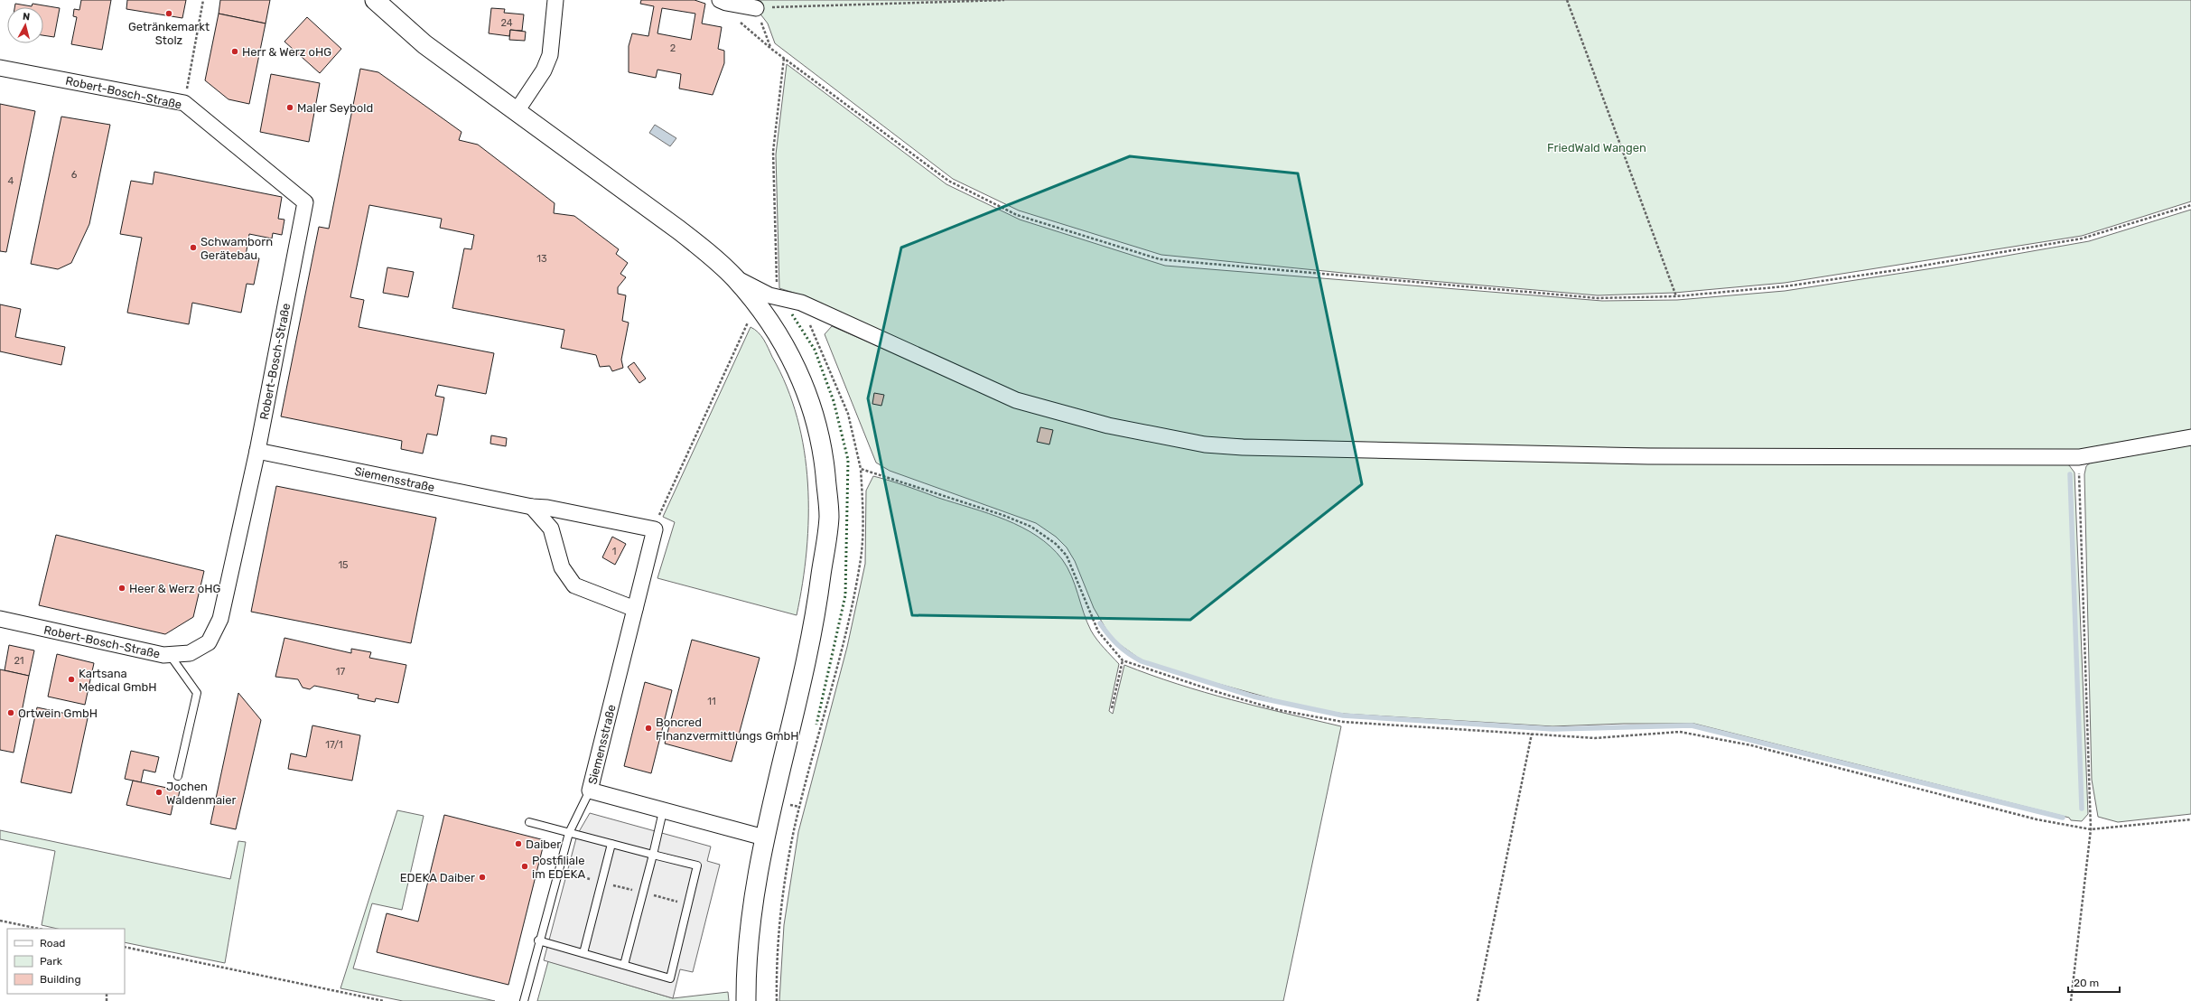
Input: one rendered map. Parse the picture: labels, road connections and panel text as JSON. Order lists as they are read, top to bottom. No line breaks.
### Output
{"streets":{"street":["Robert-Bosch-Straße","Siemensstraße"]},"crossings":[["Robert-Bosch-Straße","Siemensstraße"]],"parks":["FriedWald Wangen"],"places":["Getränkemarkt Stolz","Herr & Werz oHG","Maler Seybold","Schwamborn Gerätebau","Heer & Werz oHG","Kartsana Medical GmbH","Ortwein GmbH","Boncred FInanzvermittlungs GmbH","Jochen Waldenmaier","Daiber","Postfiliale im EDEKA","EDEKA Daiber"],"house_numbers":["24","2","6","4","13","1","15","21","17","11","17/1"],"legend":["Road","Park","Building"],"scale_bar":"20 m","north":"top"}
